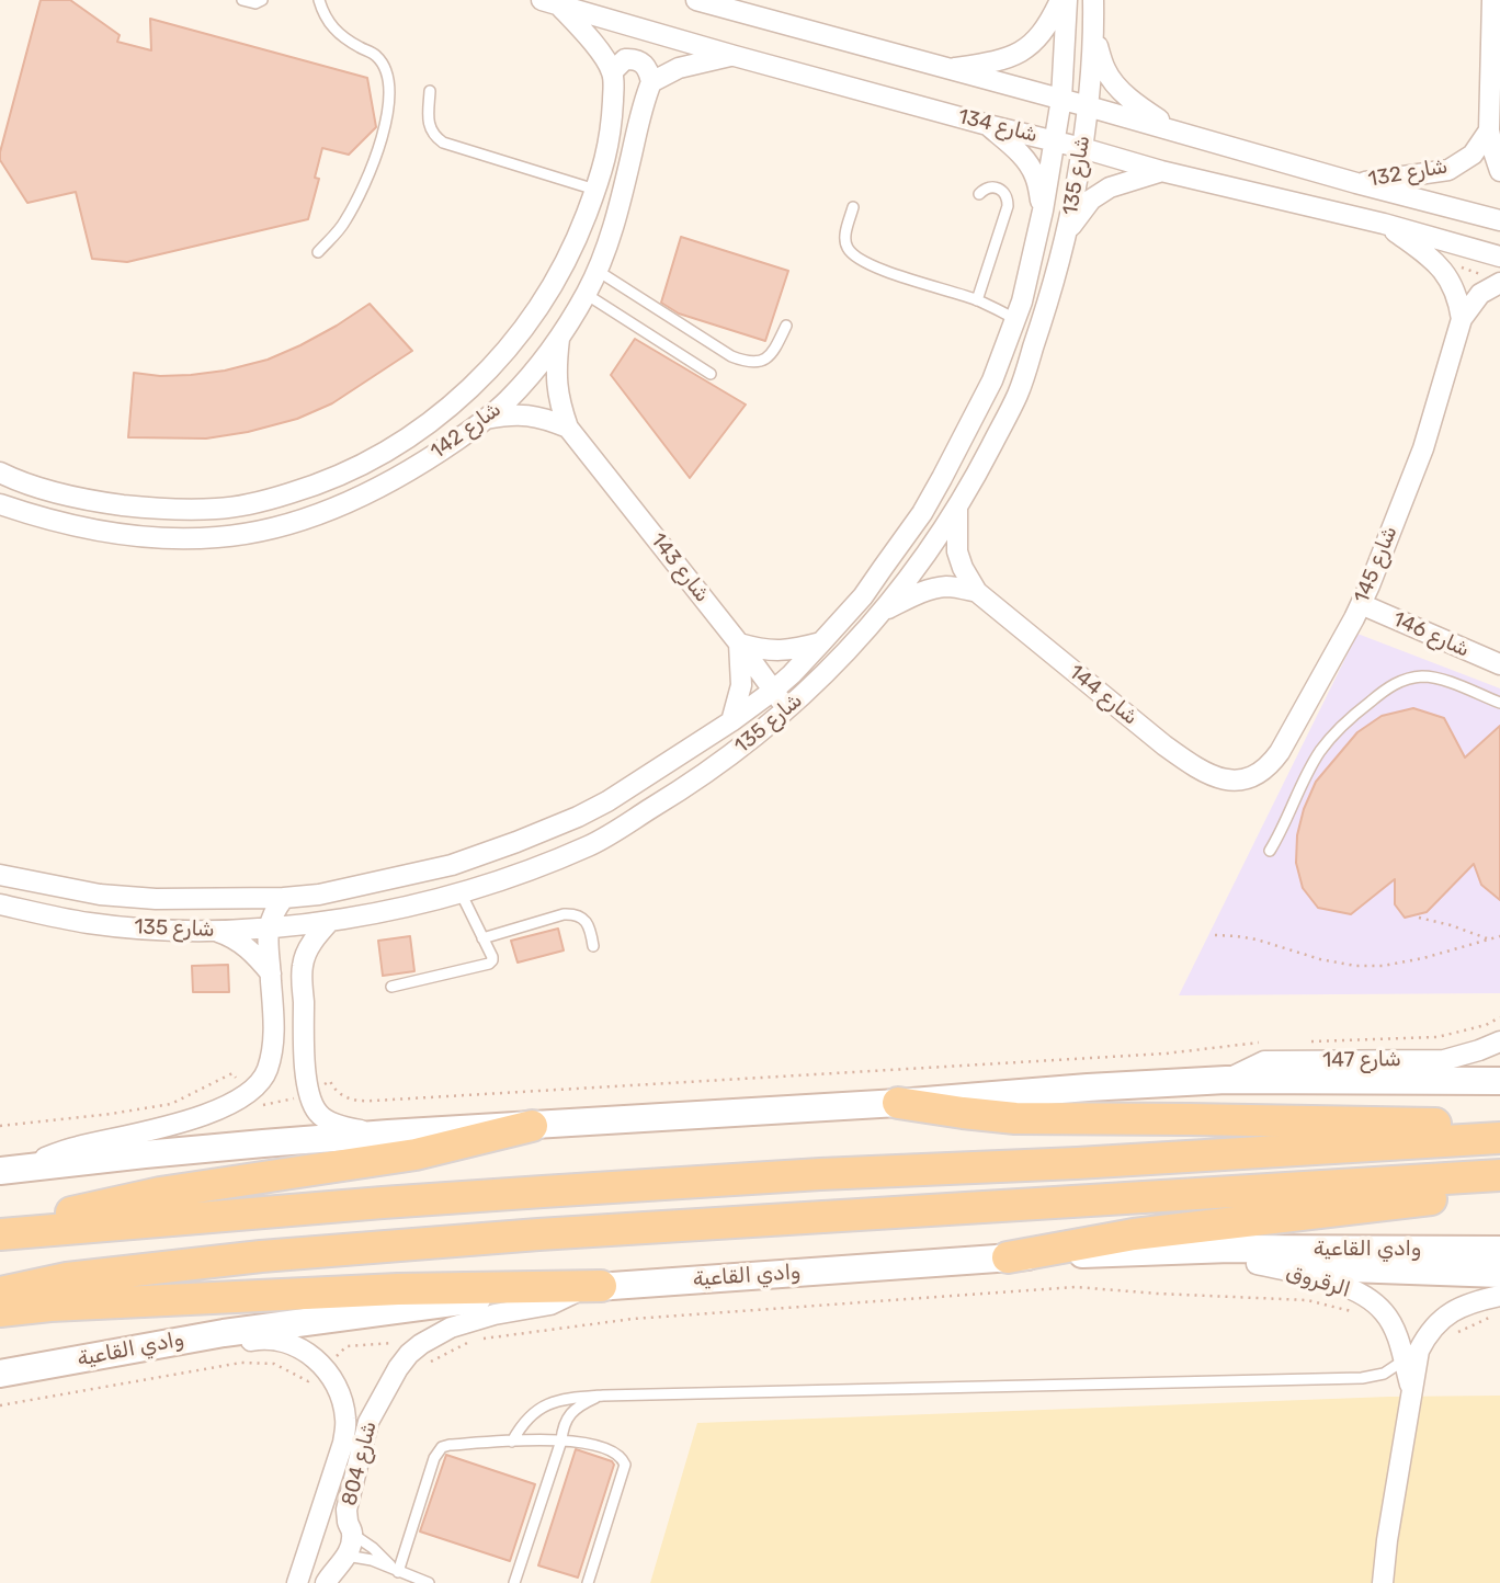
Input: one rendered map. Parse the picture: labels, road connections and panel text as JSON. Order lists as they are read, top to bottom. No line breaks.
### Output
{"streets":{"street":["شارع 134","شارع 132","شارع 135","شارع 142","شارع 145","شارع 143","شارع 146","شارع 144","شارع 147","وادي القاعية","الرقروق","شارع 804"]},"crossings":[["شارع 134","شارع 132"],["شارع 134","شارع 135"],["شارع 135","شارع 143"],["شارع 135","شارع 144"],["شارع 142","شارع 143"],["شارع 145","شارع 146"],["شارع 145","شارع 144"],["وادي القاعية","شارع 804"]]}
